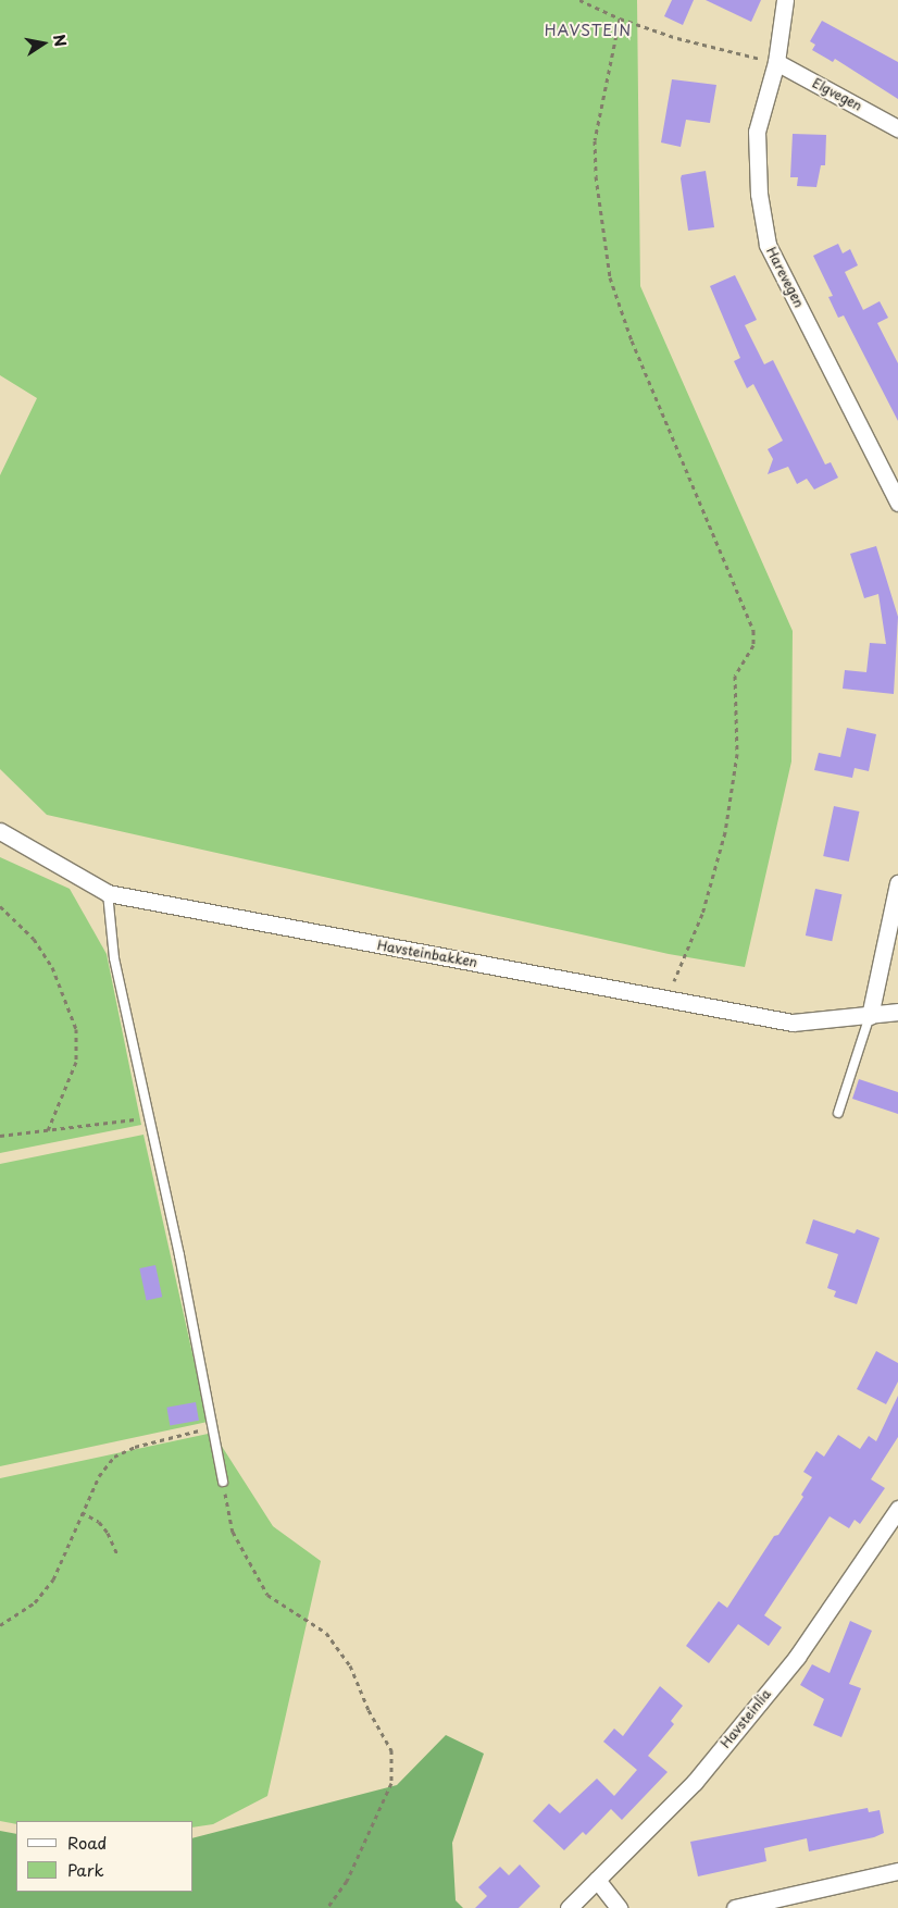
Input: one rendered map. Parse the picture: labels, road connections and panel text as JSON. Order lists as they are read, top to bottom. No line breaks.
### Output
{"streets":{"street":["Elgvegen","Harevegen","Havsteinbakken","Havsteinlia"]},"crossings":[["Elgvegen","Harevegen"]],"districts":["HAVSTEIN"],"legend":["Road","Park"],"north":"right"}
